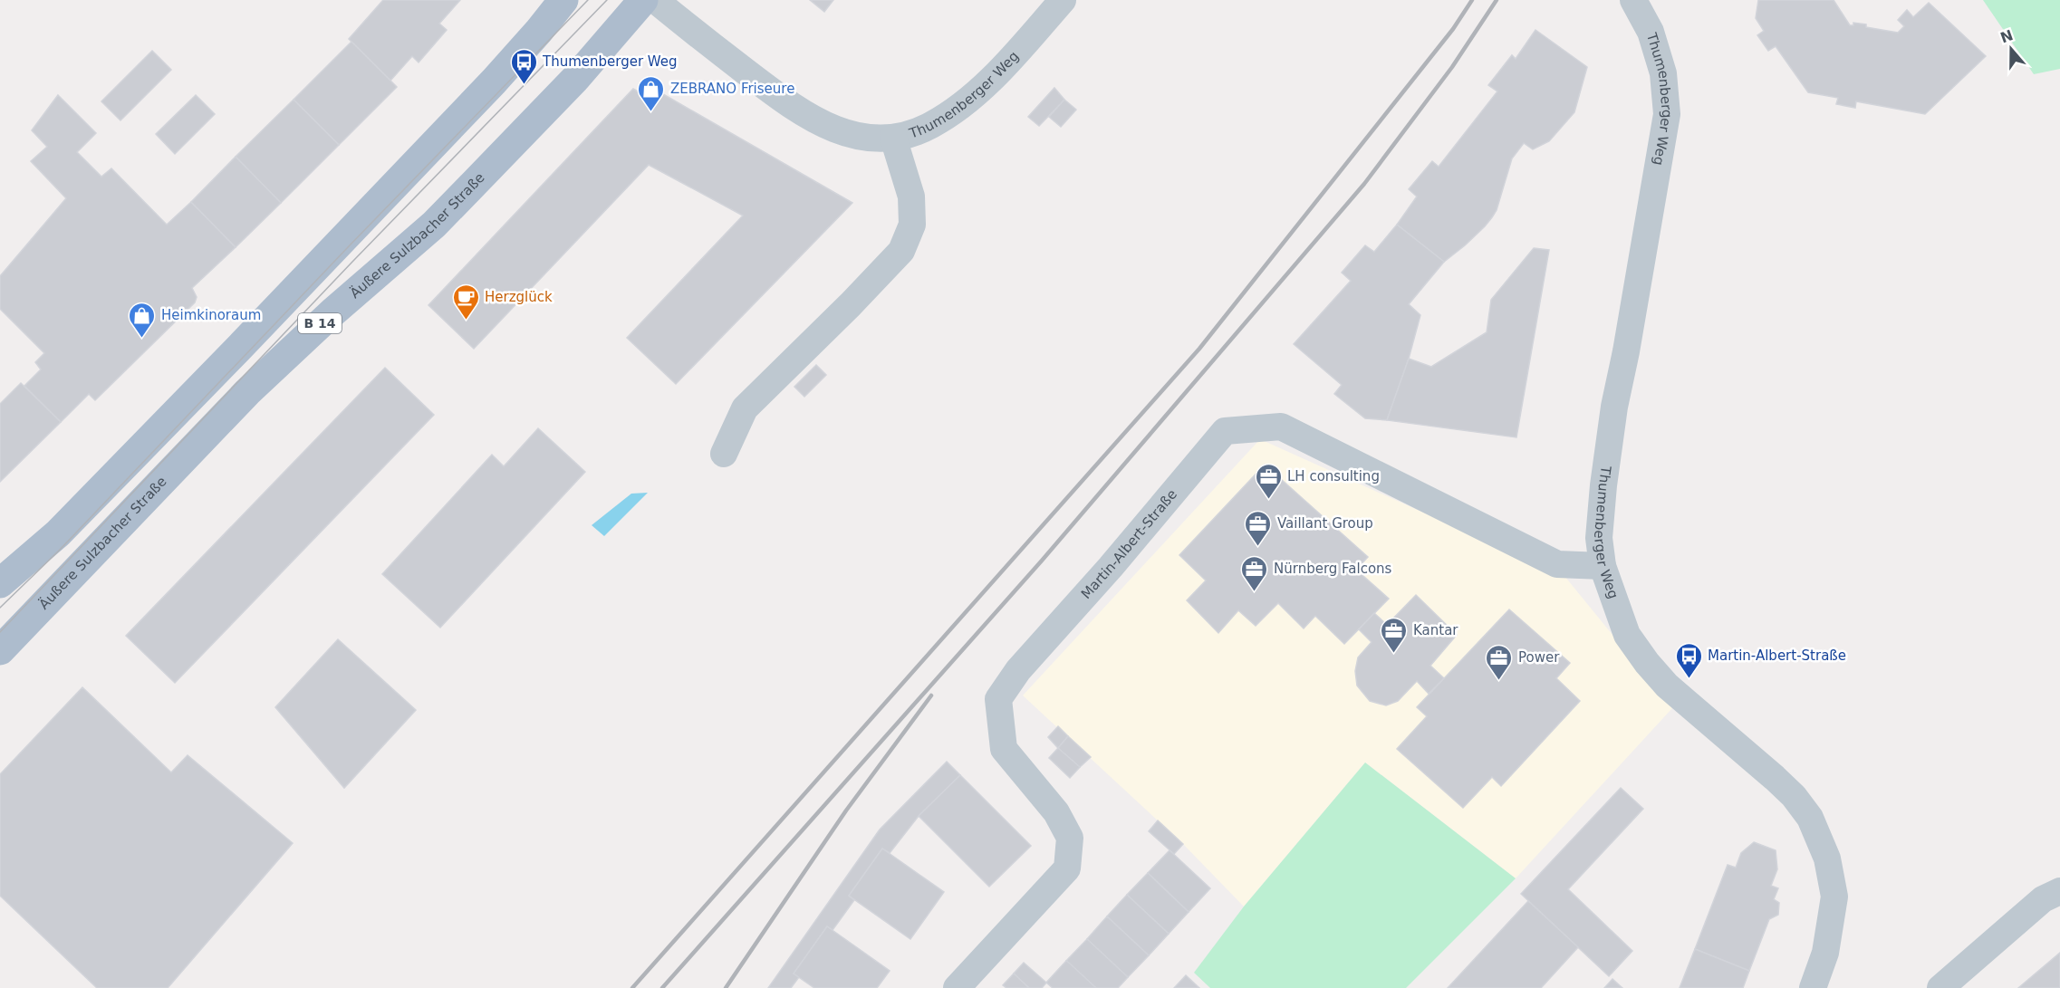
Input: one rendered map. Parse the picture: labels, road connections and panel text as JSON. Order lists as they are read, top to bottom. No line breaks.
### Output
{"streets":{"main road":["Äußere Sulzbacher Straße","B 14"],"street":["Thumenberger Weg","Martin-Albert-Straße"]},"crossings":[["Thumenberger Weg","Martin-Albert-Straße"]],"places":{"bus stop":["Thumenberger Weg","Martin-Albert-Straße"],"shop":["ZEBRANO Friseure","Heimkinoraum"],"cafe":["Herzglück"],"office":["LH consulting","Vaillant Group","Nürnberg Falcons","Kantar","Power"]},"north":"top"}
